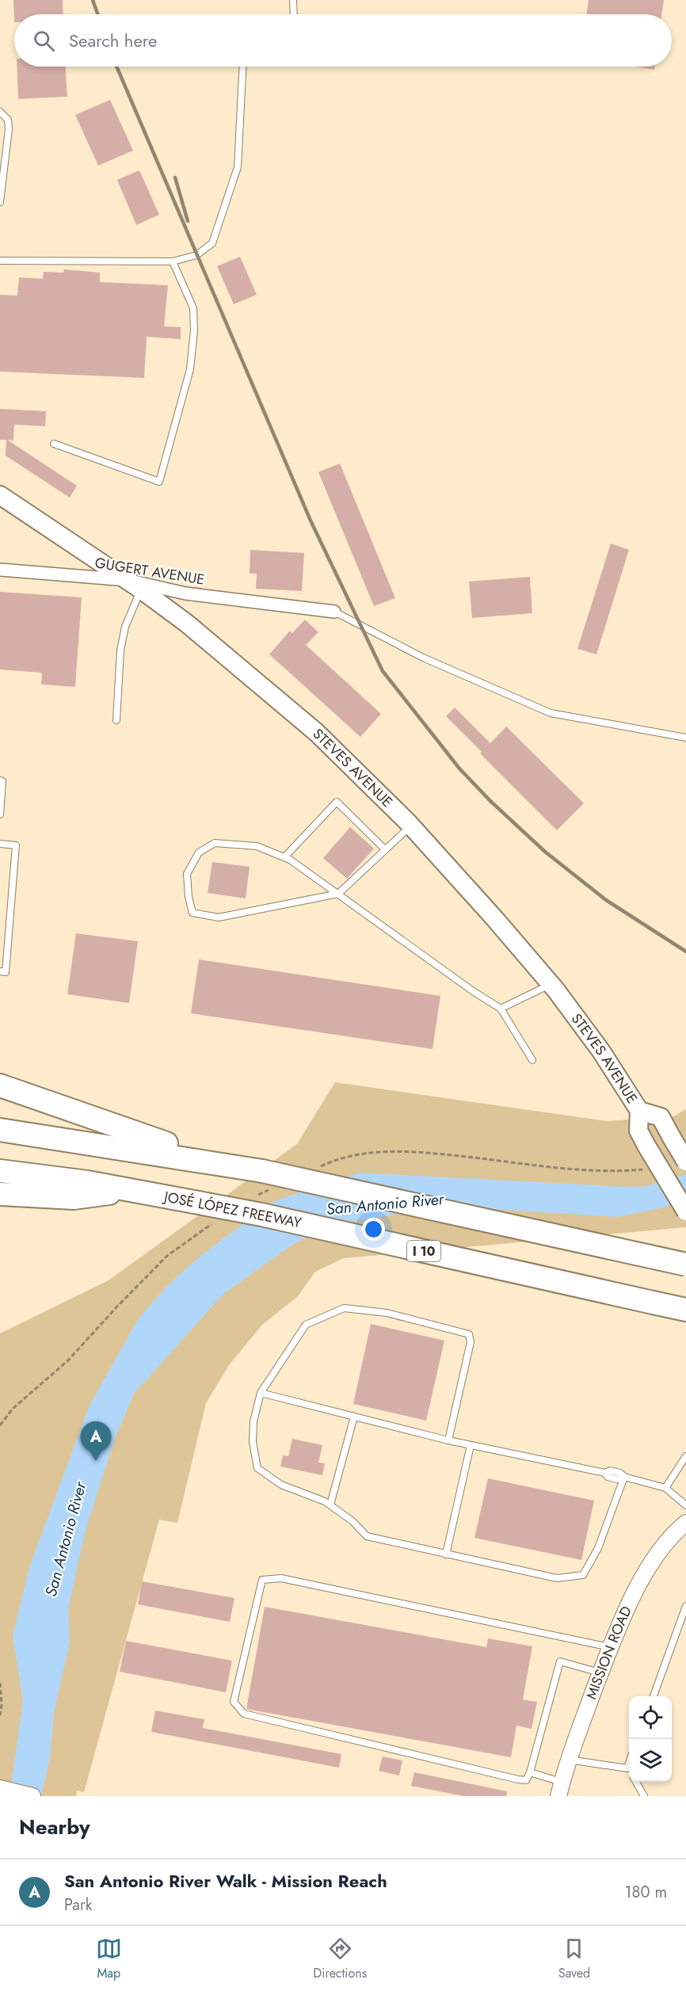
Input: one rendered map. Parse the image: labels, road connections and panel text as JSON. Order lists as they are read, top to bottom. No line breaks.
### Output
{"streets":{"highway":["JOSÉ LÓPEZ FREEWAY","I 10"],"main road":["STEVES AVENUE"],"street":["GUGERT AVENUE","MISSION ROAD"]},"crossings":[["GUGERT AVENUE","STEVES AVENUE"]],"water":["San Antonio River"],"page":{"search":"Search here","pins":"A","heading":"Nearby","list":[{"mark":"A","name":"San Antonio River Walk - Mission Reach","note":"Park","value":"180 m"}],"nav":["Map","Directions","Saved"]}}
